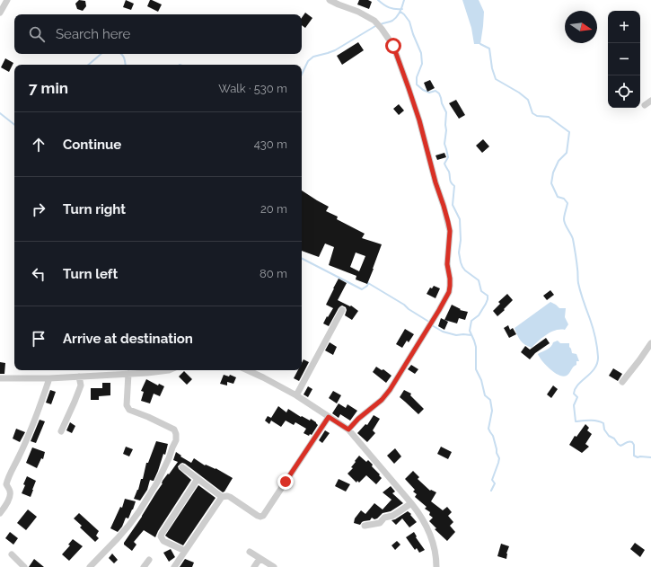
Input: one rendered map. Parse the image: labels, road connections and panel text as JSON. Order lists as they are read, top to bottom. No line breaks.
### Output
{"north":"right","page":{"map_buttons":["+","−"],"search":"Search here","heading":["7 min","Walk · 530 m"],"list":[["Continue","430 m"],["Turn right","20 m"],["Turn left","80 m"],"Arrive at destination"]}}
